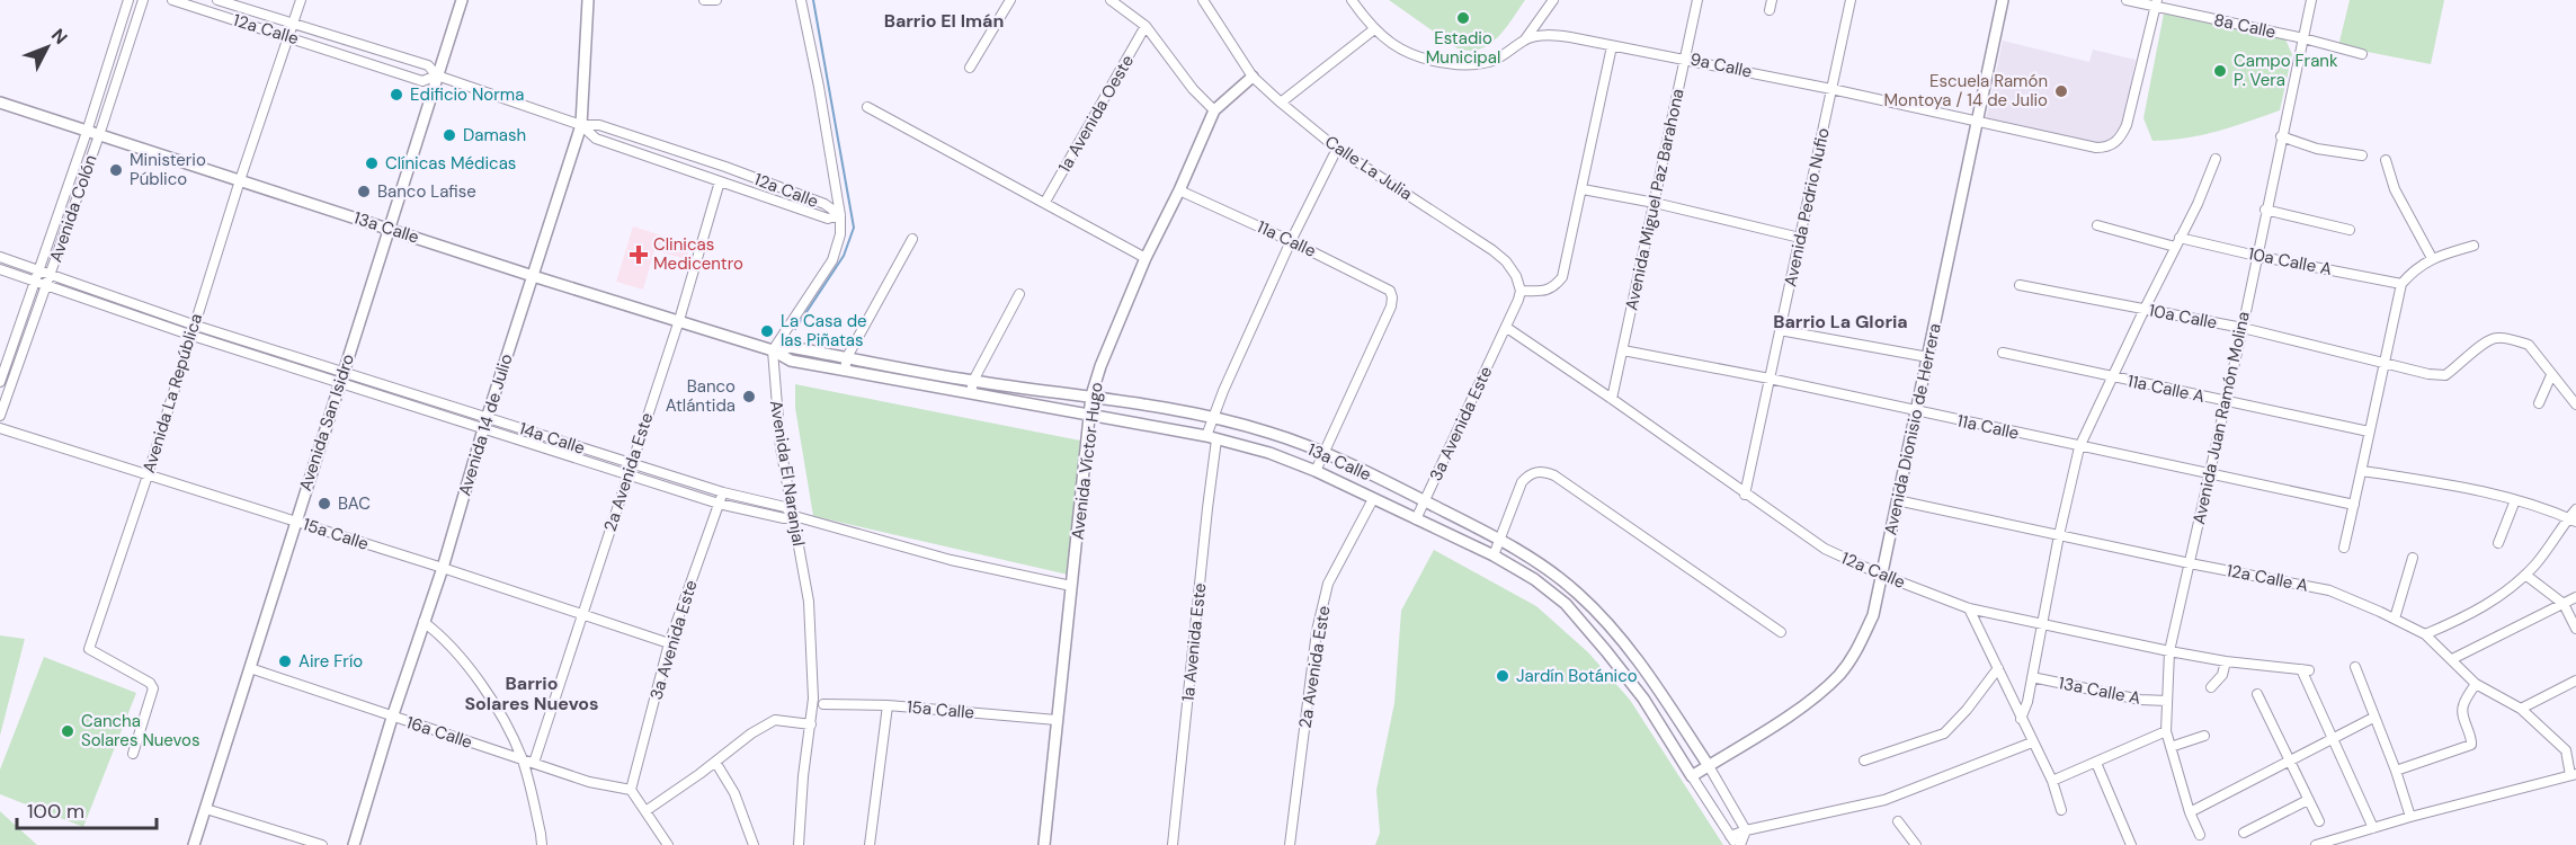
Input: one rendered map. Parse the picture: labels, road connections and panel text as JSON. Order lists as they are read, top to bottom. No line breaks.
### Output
{"streets":{"street":["8a Calle","12a Calle","9a Calle","1a Avenida Oeste","Calle La Julia","Avenida Miguel Paz Barahona","Avenida Pedrio Nufio","Avenida Colón","13a Calle","11a Calle","10a Calle A","10a Calle","11a Calle A","Avenida La República","Avenida Juan Ramón Molina","Avenida San Isidro","3a Avenida Este","Avenida 14 de Julio","Avenida Dionisio de Herrera","14a Calle","Avenida Víctor Hugo","2a Avenida Este","Avenida El Naranjal","15a Calle","12a Calle A","1a Avenida Este","13a Calle A","16a Calle"]},"crossings":[["8a Calle","9a Calle"],["8a Calle","Avenida Juan Ramón Molina"],["12a Calle","Avenida Miguel Paz Barahona"],["12a Calle","Avenida Pedrio Nufio"],["12a Calle","Avenida La República"],["12a Calle","Avenida Juan Ramón Molina"],["12a Calle","Avenida San Isidro"],["12a Calle","3a Avenida Este"],["12a Calle","Avenida 14 de Julio"],["12a Calle","Avenida Dionisio de Herrera"],["12a Calle","2a Avenida Este"],["9a Calle","Avenida Miguel Paz Barahona"],["9a Calle","Avenida Pedrio Nufio"],["9a Calle","Avenida Dionisio de Herrera"],["Calle La Julia","Avenida Víctor Hugo"],["Avenida Miguel Paz Barahona","11a Calle"],["Avenida Pedrio Nufio","11a Calle"],["Avenida Colón","13a Calle"],["Avenida Colón","14a Calle"],["13a Calle","11a Calle"],["13a Calle","Avenida La República"],["13a Calle","Avenida San Isidro"],["13a Calle","3a Avenida Este"],["13a Calle","Avenida 14 de Julio"],["13a Calle","Avenida Dionisio de Herrera"],["13a Calle","Avenida Víctor Hugo"],["13a Calle","2a Avenida Este"],["13a Calle","Avenida El Naranjal"],["13a Calle","1a Avenida Este"],["11a Calle","Avenida Juan Ramón Molina"],["11a Calle","Avenida Dionisio de Herrera"],["11a Calle","Avenida Víctor Hugo"],["11a Calle","1a Avenida Este"],["10a Calle A","Avenida Juan Ramón Molina"],["10a Calle","Avenida Juan Ramón Molina"],["11a Calle A","Avenida Juan Ramón Molina"],["Avenida La República","14a Calle"],["Avenida La República","15a Calle"],["Avenida Juan Ramón Molina","12a Calle A"],["Avenida Juan Ramón Molina","13a Calle A"],["Avenida San Isidro","14a Calle"],["Avenida San Isidro","15a Calle"],["Avenida San Isidro","16a Calle"],["3a Avenida Este","14a Calle"],["3a Avenida Este","15a Calle"],["3a Avenida Este","16a Calle"],["Avenida 14 de Julio","14a Calle"],["Avenida 14 de Julio","15a Calle"],["Avenida 14 de Julio","16a Calle"],["Avenida Dionisio de Herrera","12a Calle A"],["14a Calle","Avenida Víctor Hugo"],["14a Calle","2a Avenida Este"],["14a Calle","Avenida El Naranjal"],["Avenida Víctor Hugo","15a Calle"],["2a Avenida Este","15a Calle"],["2a Avenida Este","16a Calle"]],"districts":["Barrio El Imán","Barrio La Gloria","Barrio Solares Nuevos"],"places":{"other":["Estadio Municipal","Campo Frank P. Vera","Escuela Ramón Montoya / 14 de Julio","Edificio Norma","Damash","Clínicas Médicas","Ministerio Público","Banco Lafise","La Casa de las Piñatas","Banco Atlántida","BAC","Aire Frío","Jardín Botánico","Cancha Solares Nuevos"],"health":["Clinicas Medicentro"]},"scale_bar":"100 m","north":"top right"}
